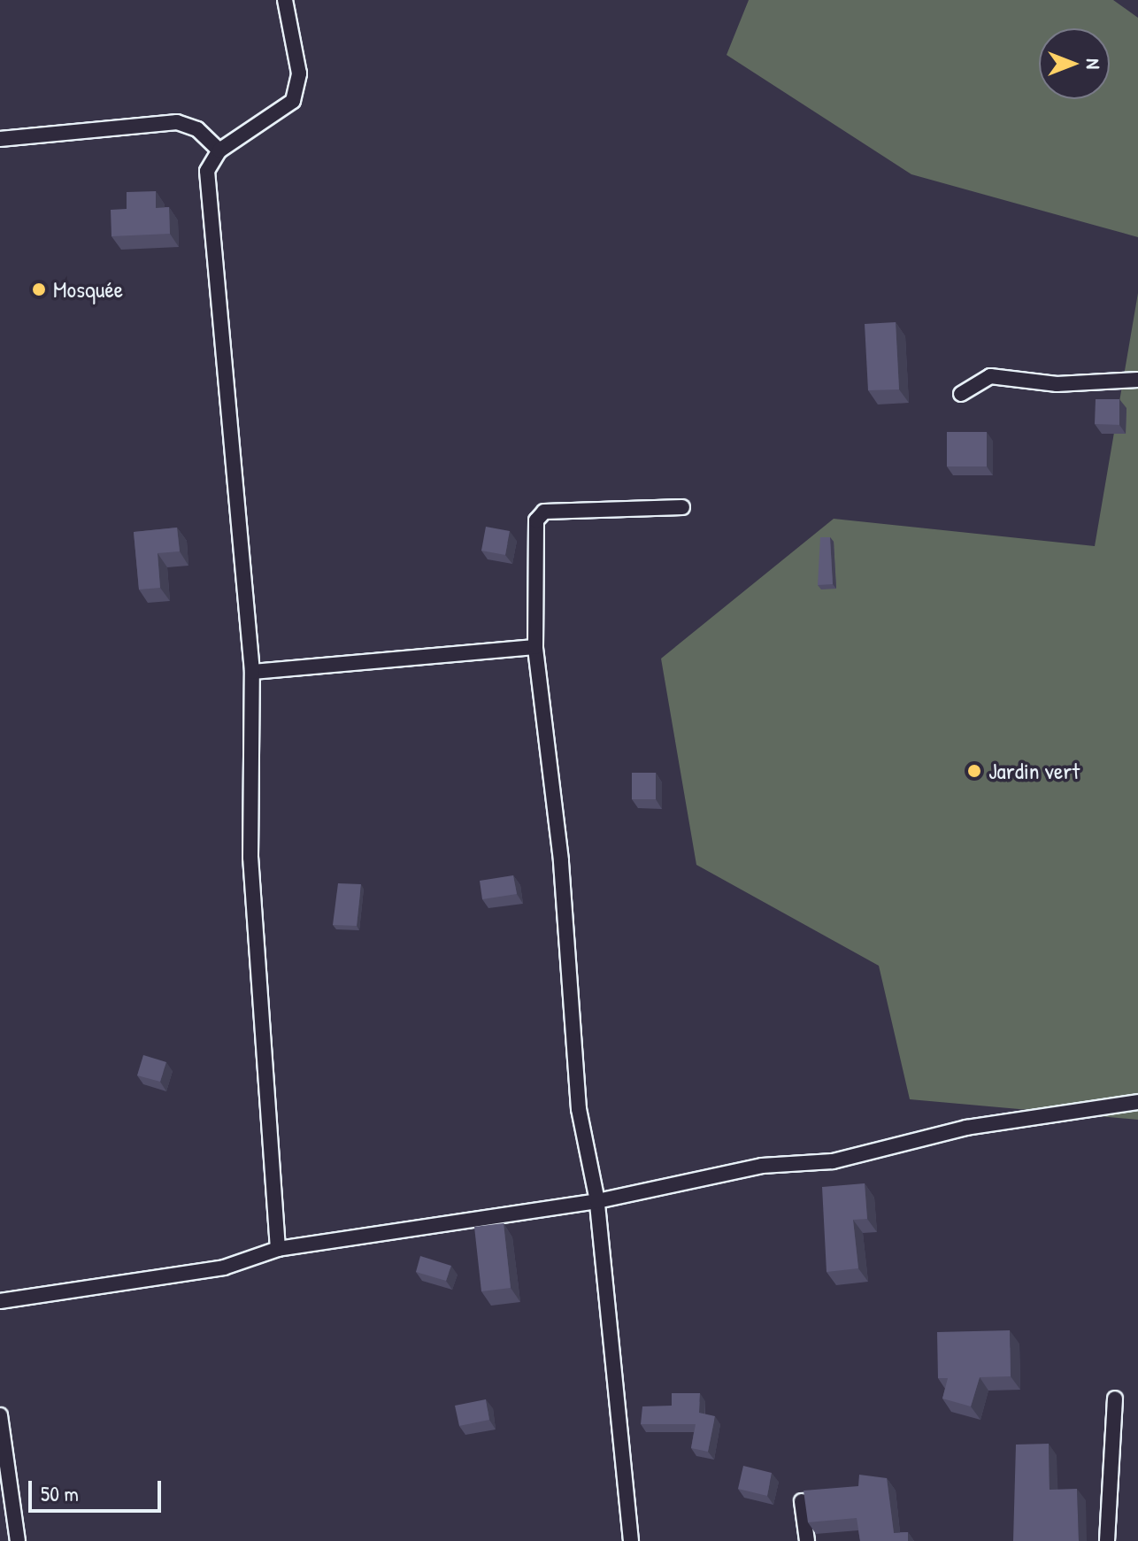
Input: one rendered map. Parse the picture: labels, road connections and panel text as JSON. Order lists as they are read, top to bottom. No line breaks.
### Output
{"places":["Mosquée","Jardin vert"],"scale_bar":"50 m","north":"right"}
